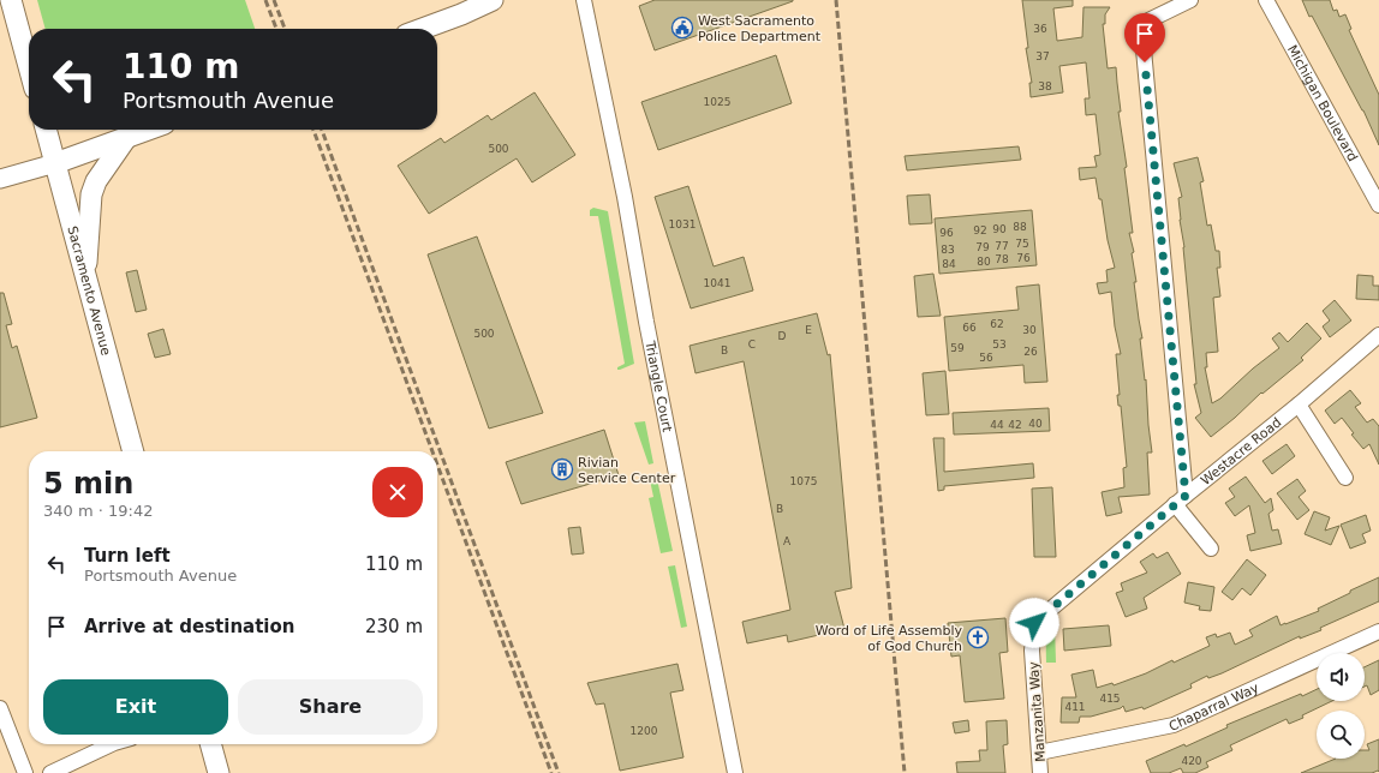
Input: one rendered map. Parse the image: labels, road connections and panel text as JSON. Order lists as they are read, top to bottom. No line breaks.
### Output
{"streets":{"main road":["Sacramento Avenue"],"street":["Michigan Boulevard","Triangle Court","Westacre Road","Chaparral Way","Manzanita Way"]},"crossings":[["Westacre Road","Manzanita Way"],["Chaparral Way","Manzanita Way"]],"places":{"public building":["West Sacramento Police Department"],"building":["Rivian Service Center"],"church":["Word of Life Assembly of God Church"]},"house_numbers":["36","37","38","1025","500","1031","88","90","92","96","75","77","79","83","76","78","80","84","1041","62","66","E","30","500","D","C","53","59","B","26","56","40","44","42","1075","B","A","415","411","1200","420"],"page":{"turn":["110 m","Portsmouth Avenue"],"heading":["5 min","340 m · 19:42"],"list":[{"name":"Turn left","note":"Portsmouth Avenue","value":"110 m"},{"name":"Arrive at destination","value":"230 m"}],"buttons":["Exit","Share"]}}
